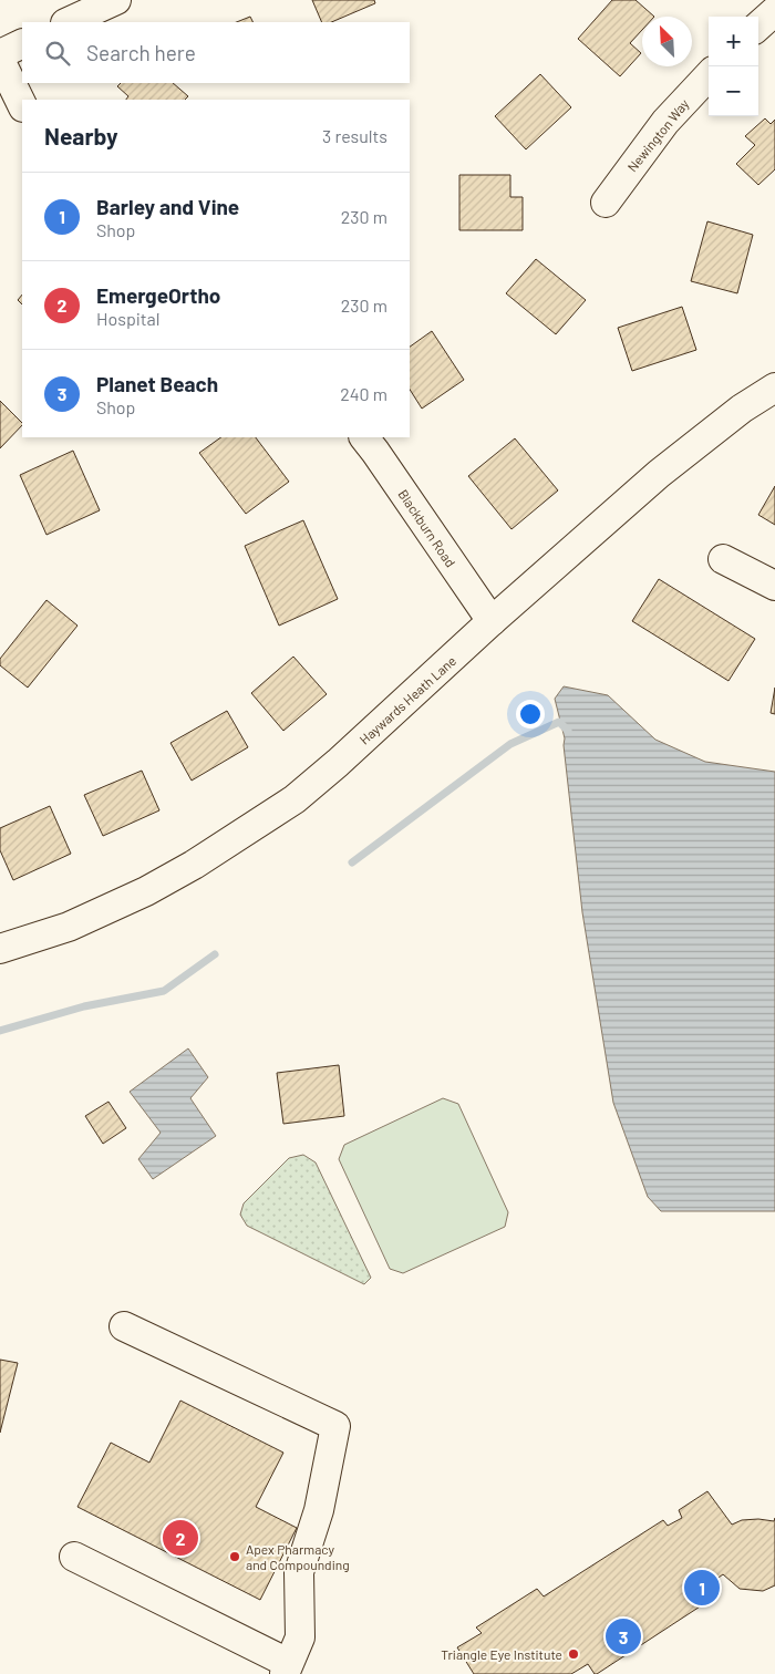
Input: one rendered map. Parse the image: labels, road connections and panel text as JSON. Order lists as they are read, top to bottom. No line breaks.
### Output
{"streets":{"street":["Newington Way","Blackburn Road","Haywards Heath Lane"]},"crossings":[["Blackburn Road","Haywards Heath Lane"]],"places":["Apex Pharmacy and Compounding","Triangle Eye Institute"],"north":"top left","page":{"map_buttons":["+","−"],"search":"Search here","heading":["Nearby","3 results"],"list":[{"mark":"1","name":"Barley and Vine","note":"Shop","value":"230 m"},{"mark":"2","name":"EmergeOrtho","note":"Hospital","value":"230 m"},{"mark":"3","name":"Planet Beach","note":"Shop","value":"240 m"}],"pins":["2","1","3"]}}
